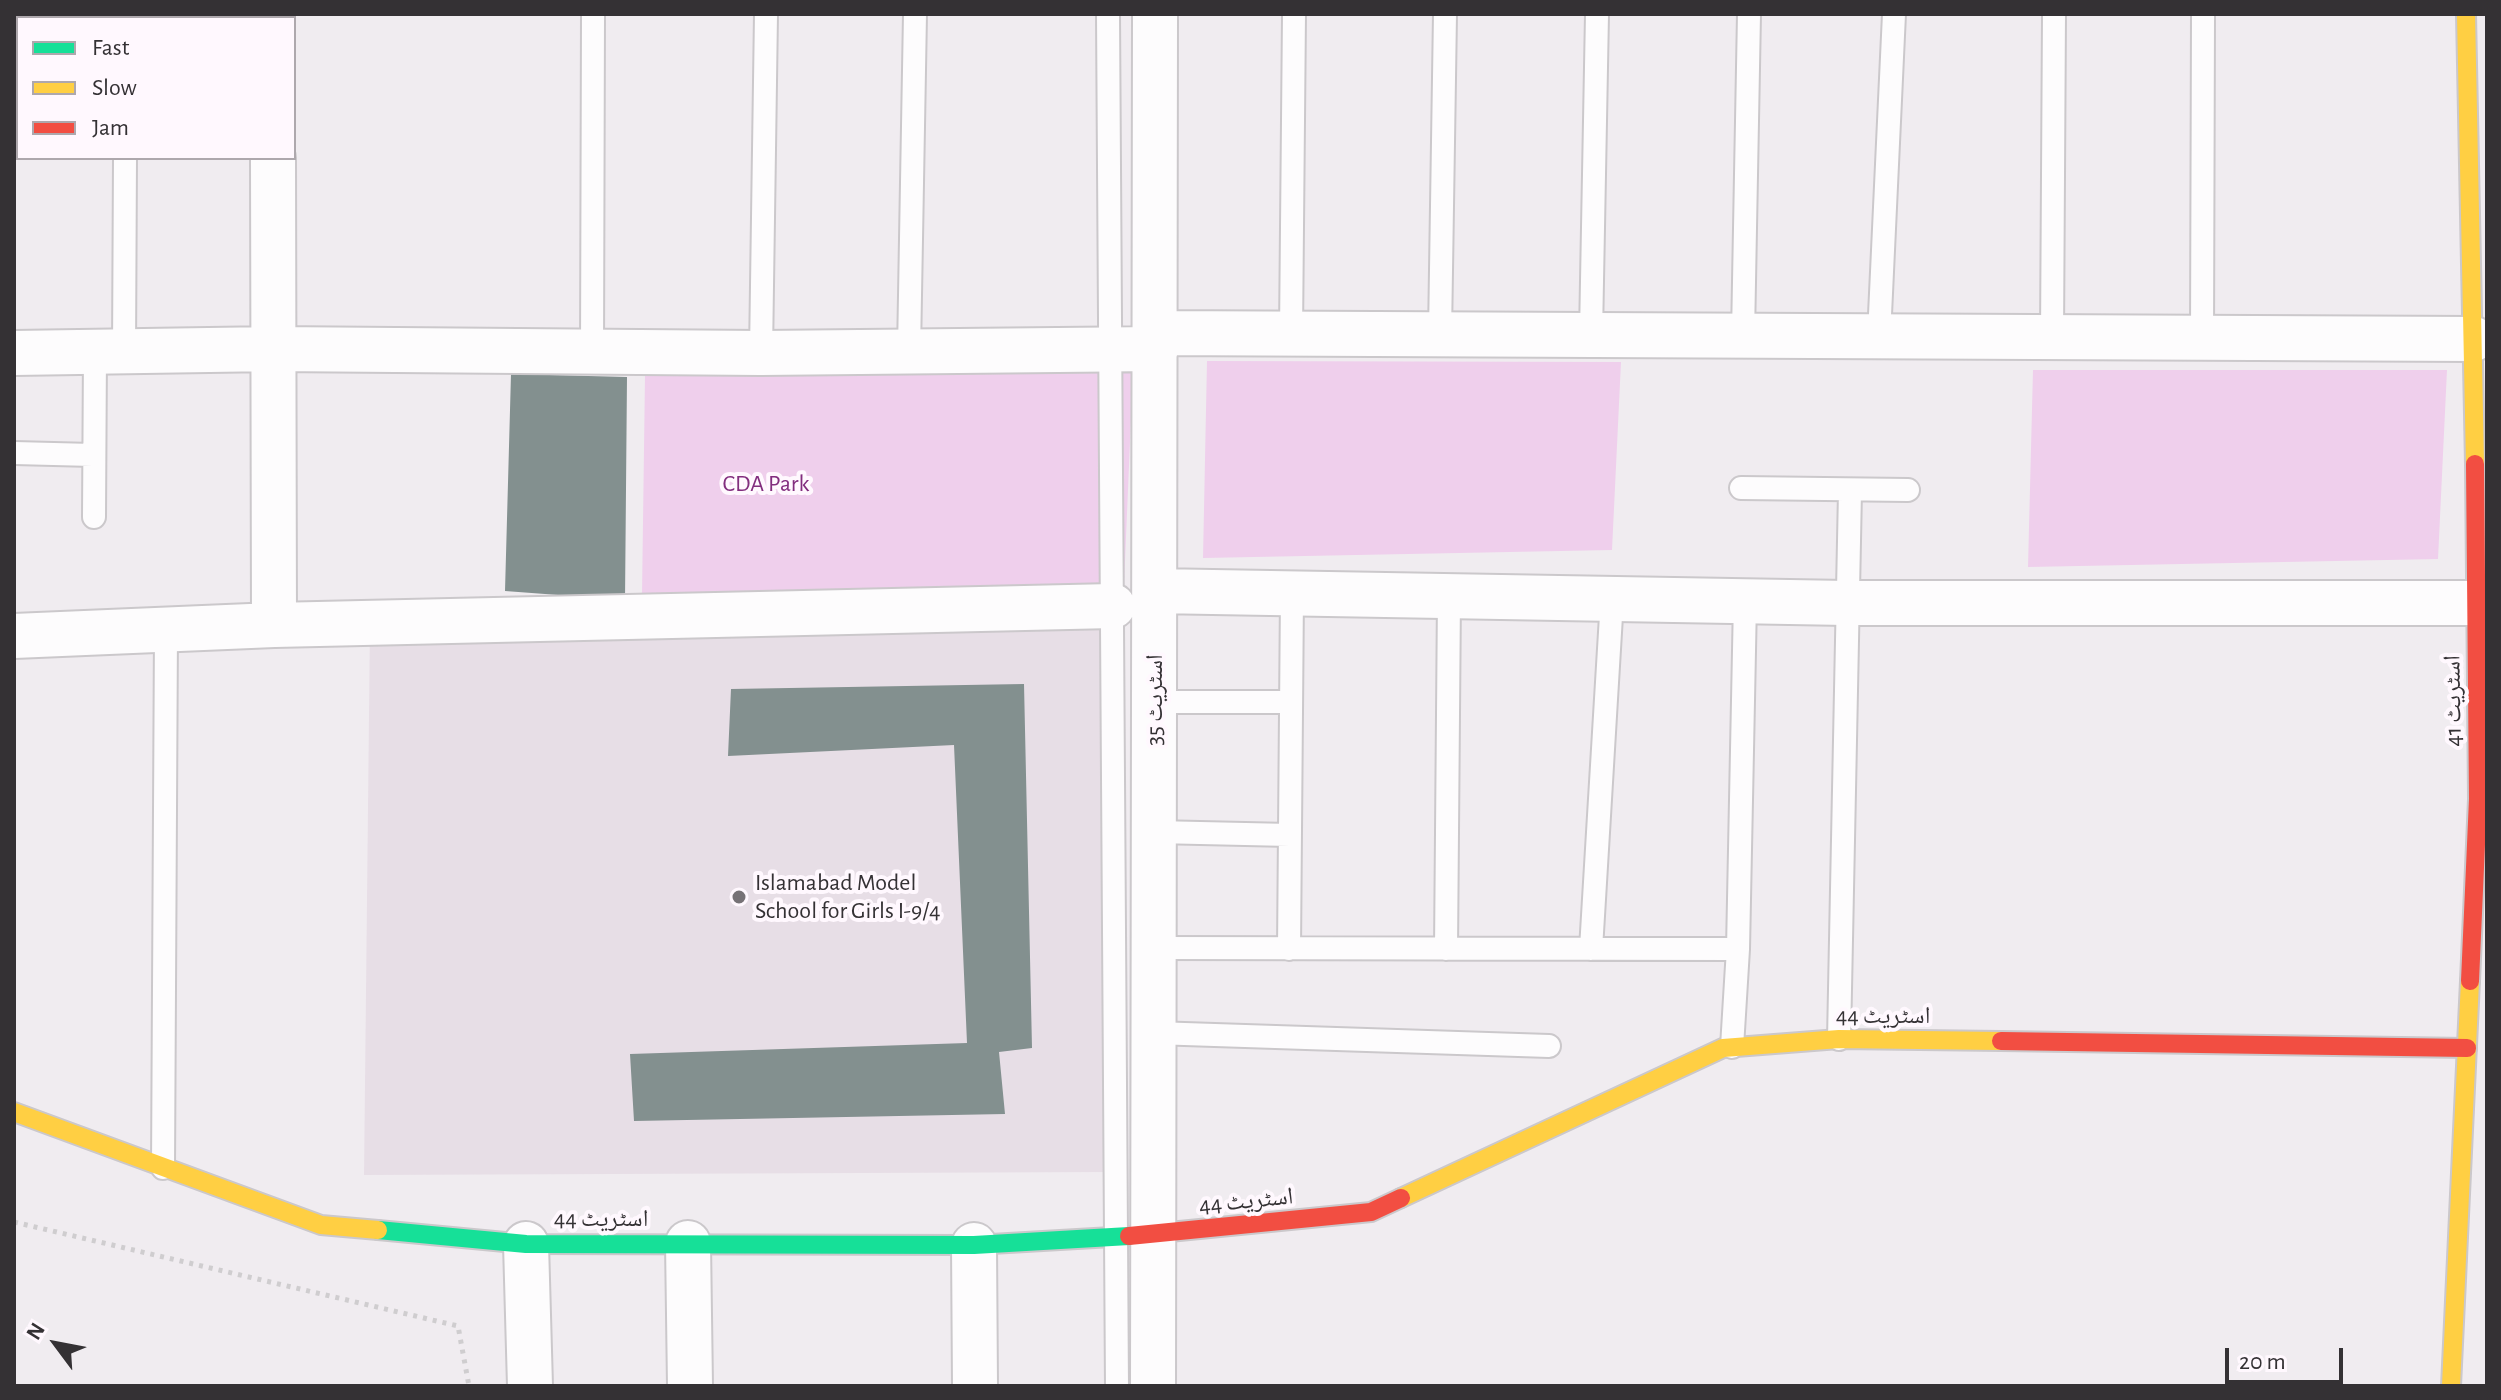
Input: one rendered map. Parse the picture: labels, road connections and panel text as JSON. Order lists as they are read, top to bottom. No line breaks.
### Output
{"streets":{"street":["اسٹریٹ 35","اسٹریٹ 41","اسٹریٹ 44"]},"crossings":[["اسٹریٹ 35","اسٹریٹ 44"],["اسٹریٹ 41","اسٹریٹ 44"]],"parks":["CDA Park"],"places":["Islamabad Model School for Girls I-9/4"],"legend":["Fast","Slow","Jam"],"scale_bar":"20 m","north":"top left"}
